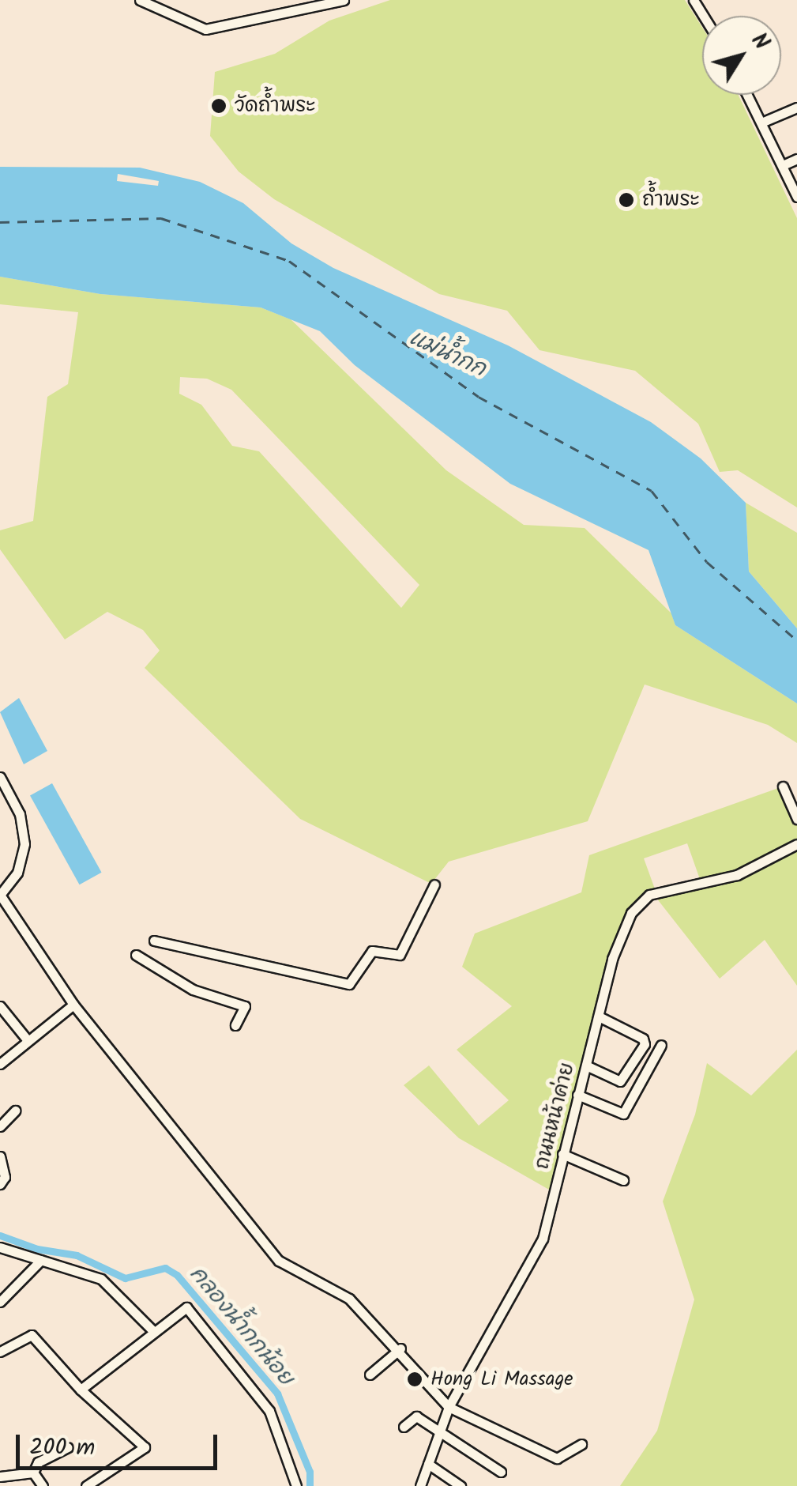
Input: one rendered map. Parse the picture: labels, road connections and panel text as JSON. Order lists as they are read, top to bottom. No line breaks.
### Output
{"streets":{"street":["ถนนหน้าค่าย"]},"water":["แม่น้ำกก","คลองน้ำกกน้อย"],"places":["วัดถ้ำพระ","ถ้ำพระ","Hong Li Massage"],"scale_bar":"200 m","north":"top right"}
